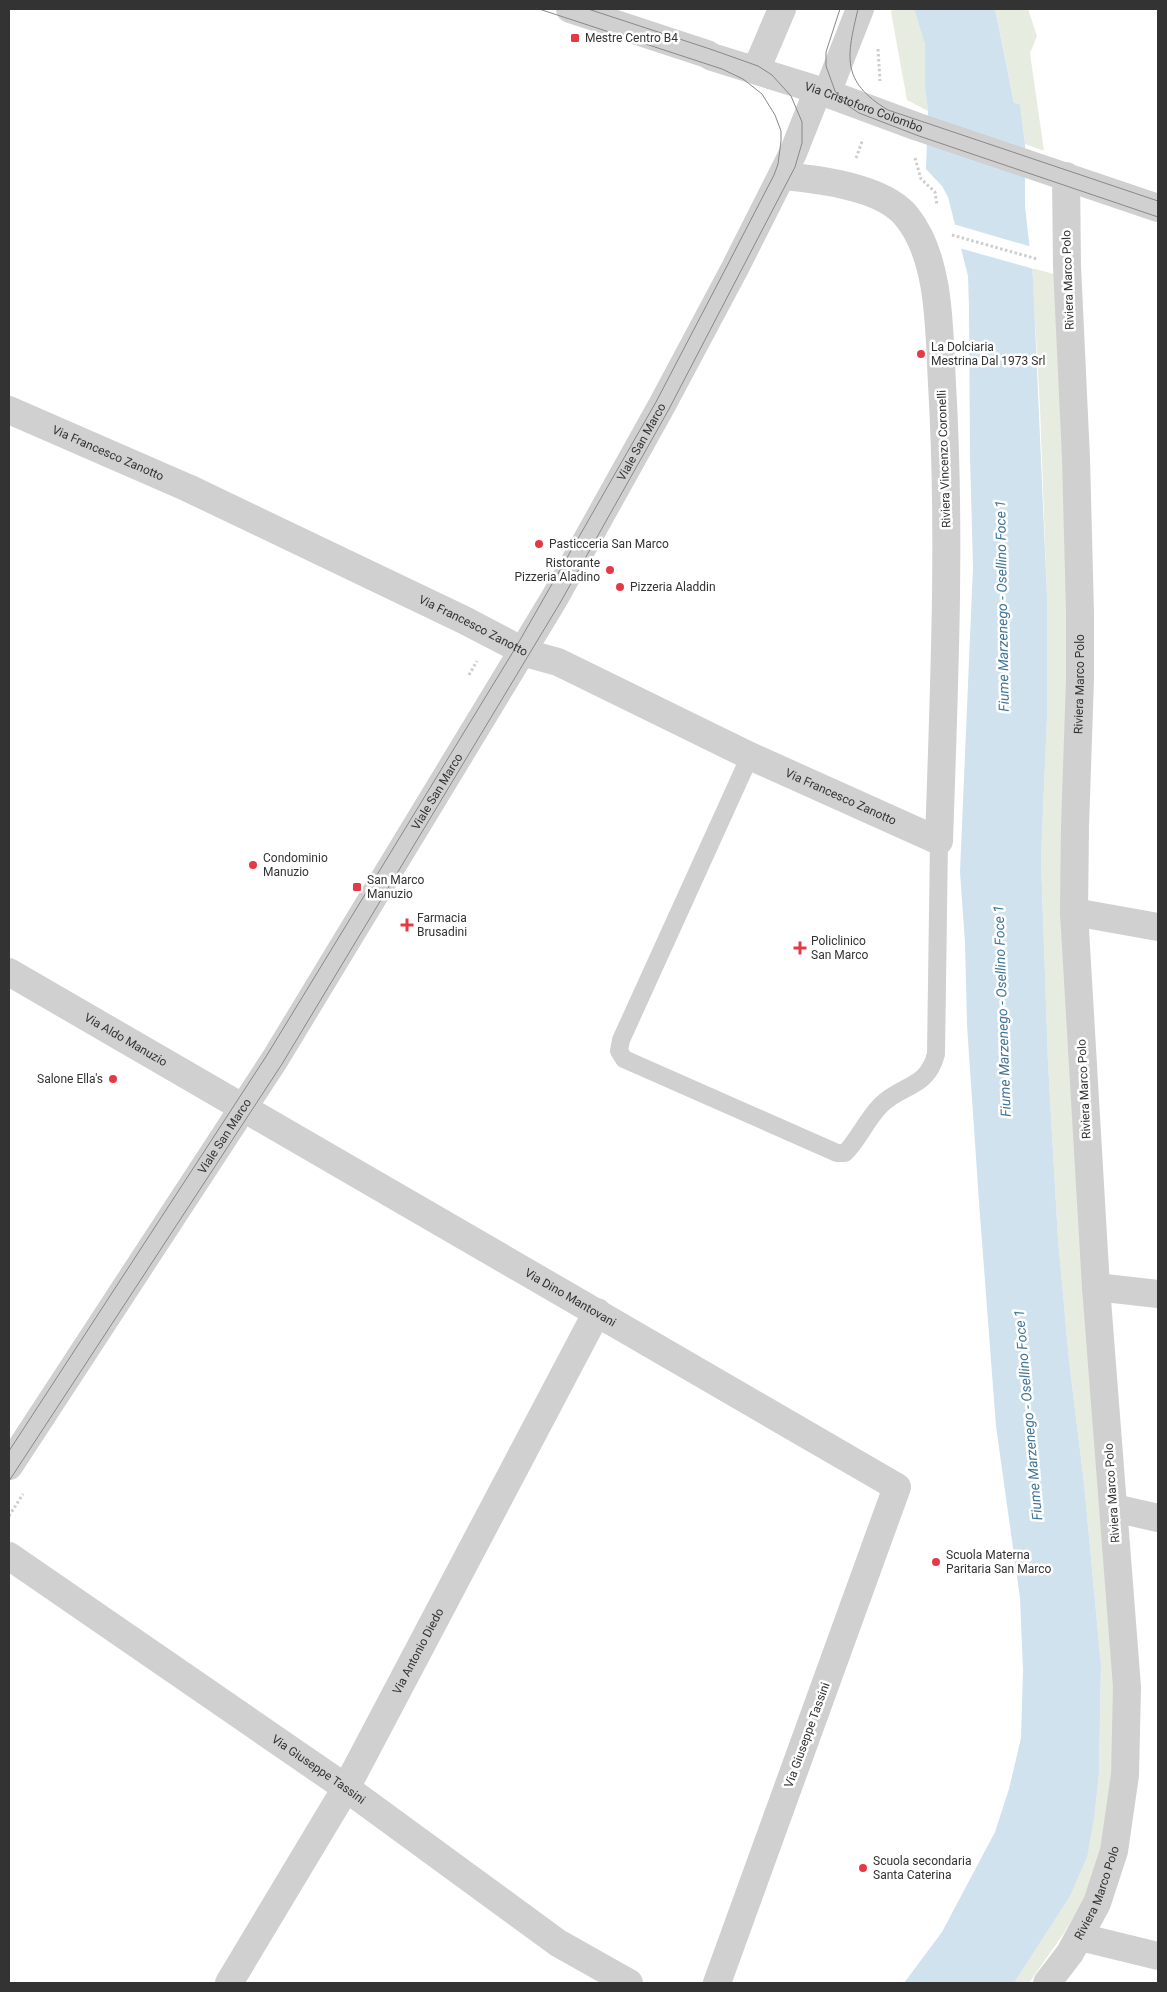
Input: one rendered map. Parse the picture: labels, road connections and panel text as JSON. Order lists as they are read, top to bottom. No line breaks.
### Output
{"streets":{"street":["Via Cristoforo Colombo","Riviera Marco Polo","Viale San Marco","Via Francesco Zanotto","Riviera Vincenzo Coronelli","Via Aldo Manuzio","Via Dino Mantovani","Via Antonio Diedo","Via Giuseppe Tassini"]},"crossings":[["Via Cristoforo Colombo","Riviera Marco Polo"],["Via Cristoforo Colombo","Viale San Marco"],["Viale San Marco","Via Francesco Zanotto"],["Viale San Marco","Riviera Vincenzo Coronelli"],["Viale San Marco","Via Aldo Manuzio"],["Viale San Marco","Via Dino Mantovani"],["Via Francesco Zanotto","Riviera Vincenzo Coronelli"],["Via Aldo Manuzio","Via Dino Mantovani"],["Via Dino Mantovani","Via Antonio Diedo"],["Via Dino Mantovani","Via Giuseppe Tassini"],["Via Antonio Diedo","Via Giuseppe Tassini"]],"water":["Fiume Marzenego - Osellino Foce 1"],"places":{"transit":["Mestre Centro B4","San Marco Manuzio"],"other":["La Dolciaria Mestrina Dal 1973 Srl","Pasticceria San Marco","Ristorante Pizzeria Aladino","Pizzeria Aladdin","Condominio Manuzio","Salone Ella's","Scuola Materna Paritaria San Marco","Scuola secondaria Santa Caterina"],"health":["Farmacia Brusadini","Policlinico San Marco"]}}
